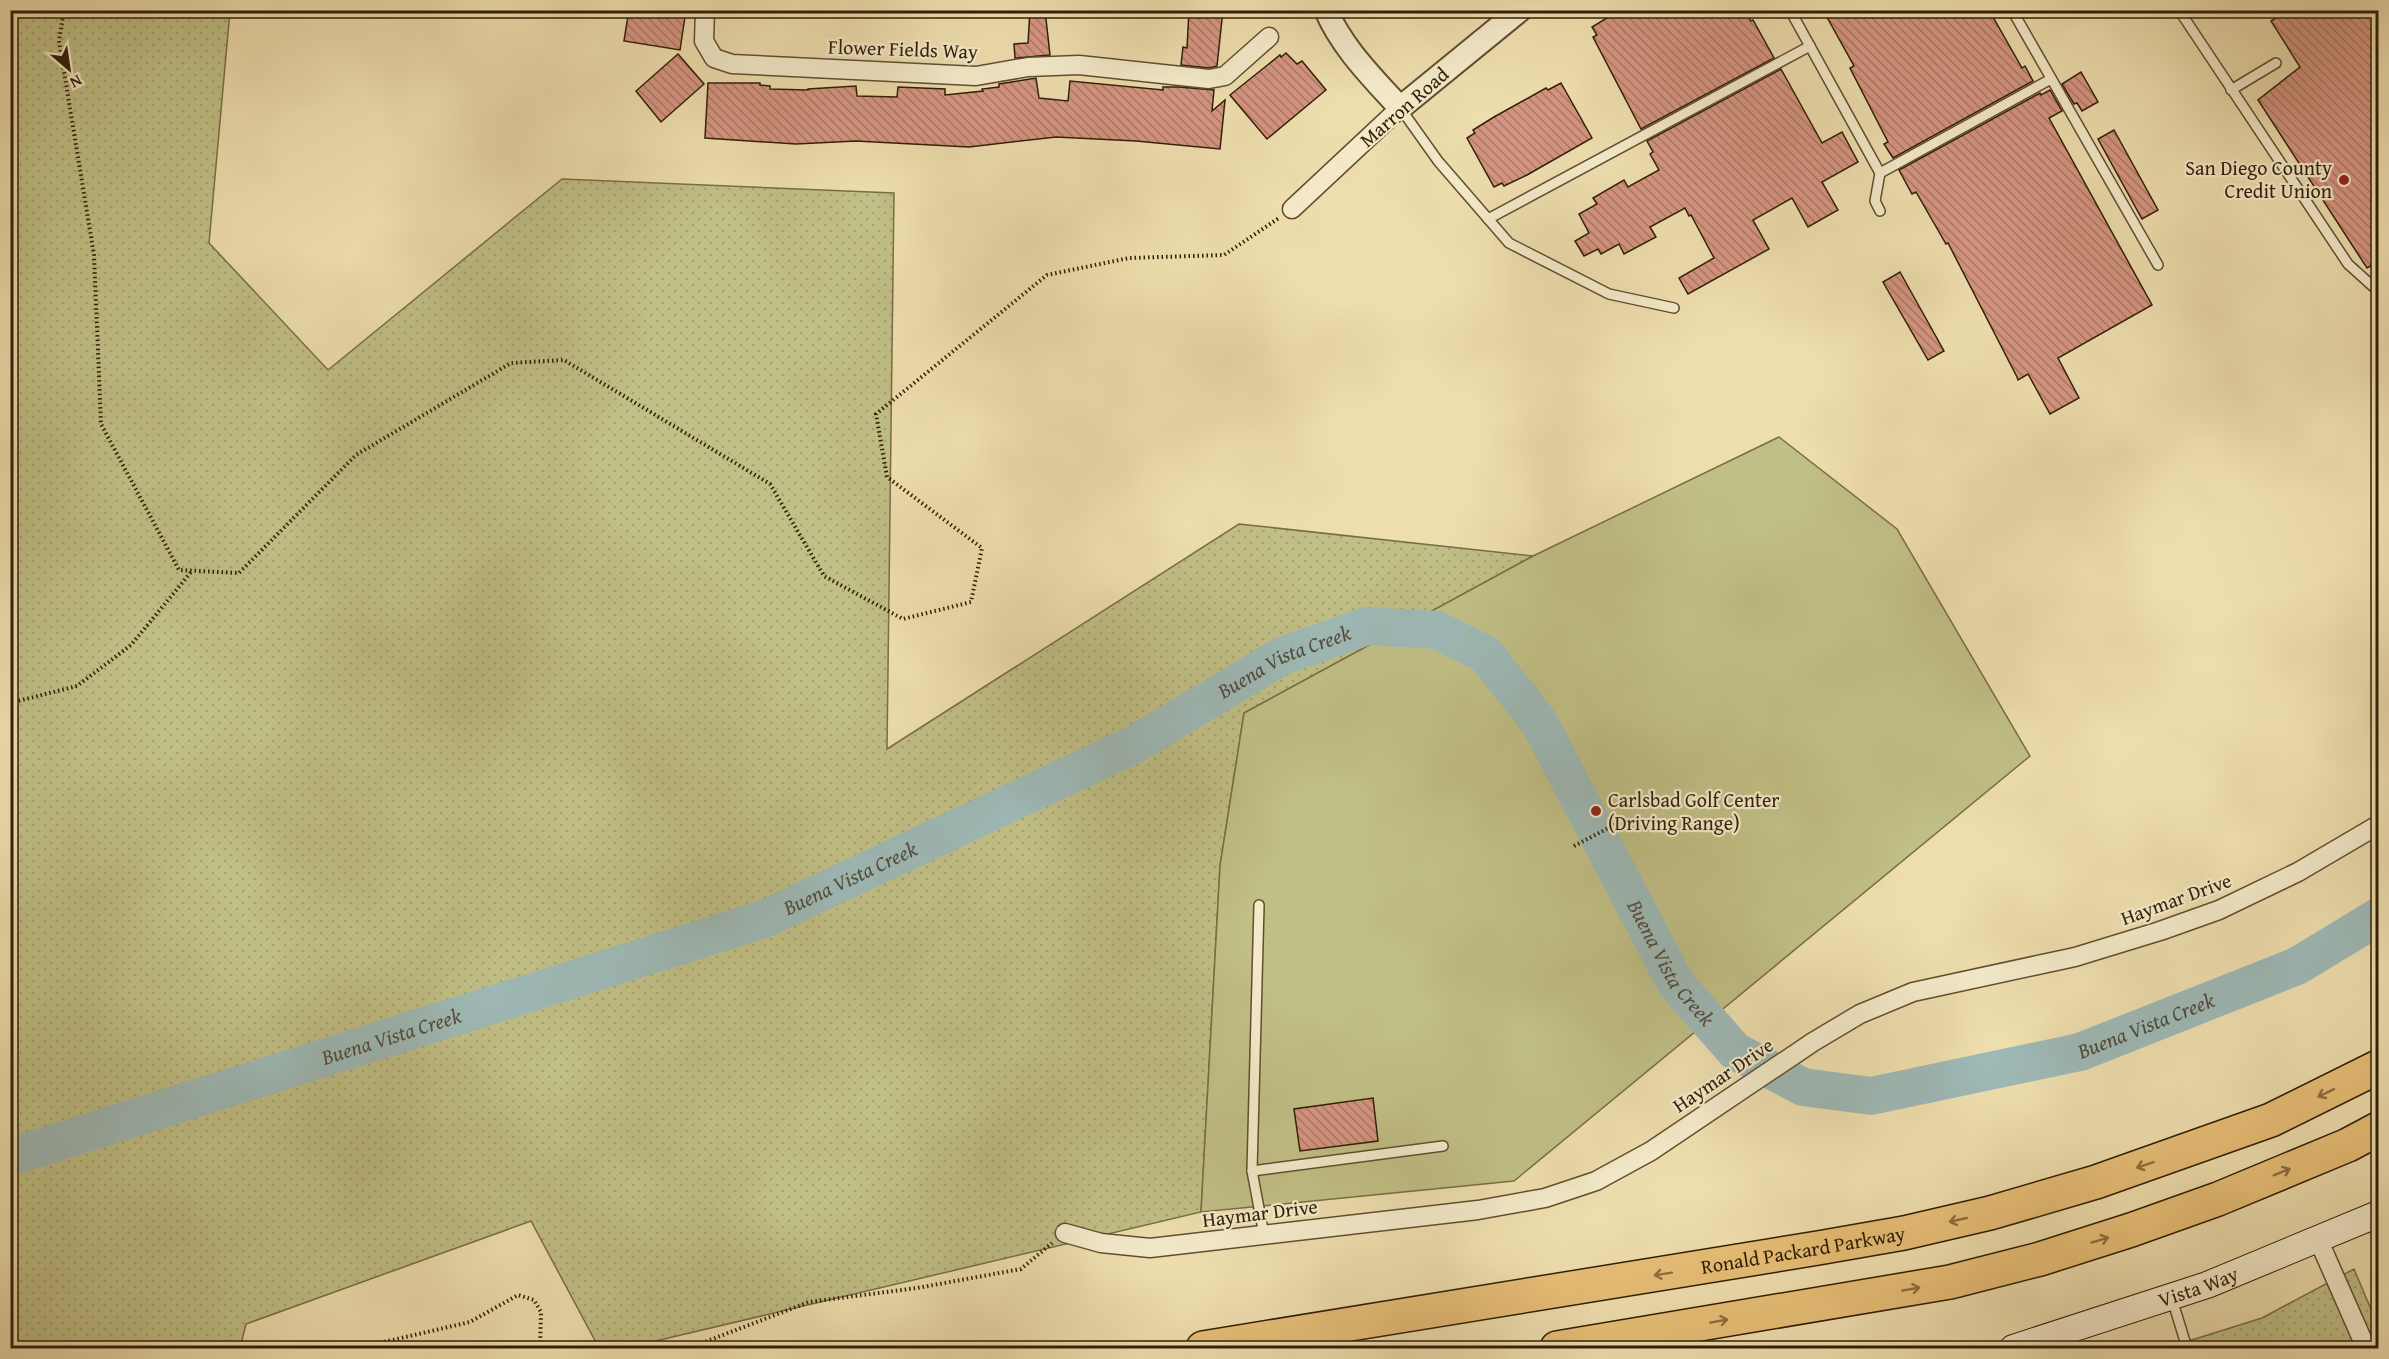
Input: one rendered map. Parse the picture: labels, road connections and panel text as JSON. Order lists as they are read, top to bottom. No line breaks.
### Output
{"streets":{"highway":["Ronald Packard Parkway"],"main road":["Vista Way"],"street":["Flower Fields Way","Marron Road","Haymar Drive"]},"water":["Buena Vista Creek"],"places":["San Diego County Credit Union","Carlsbad Golf Center (Driving Range)"],"north":"bottom right"}
